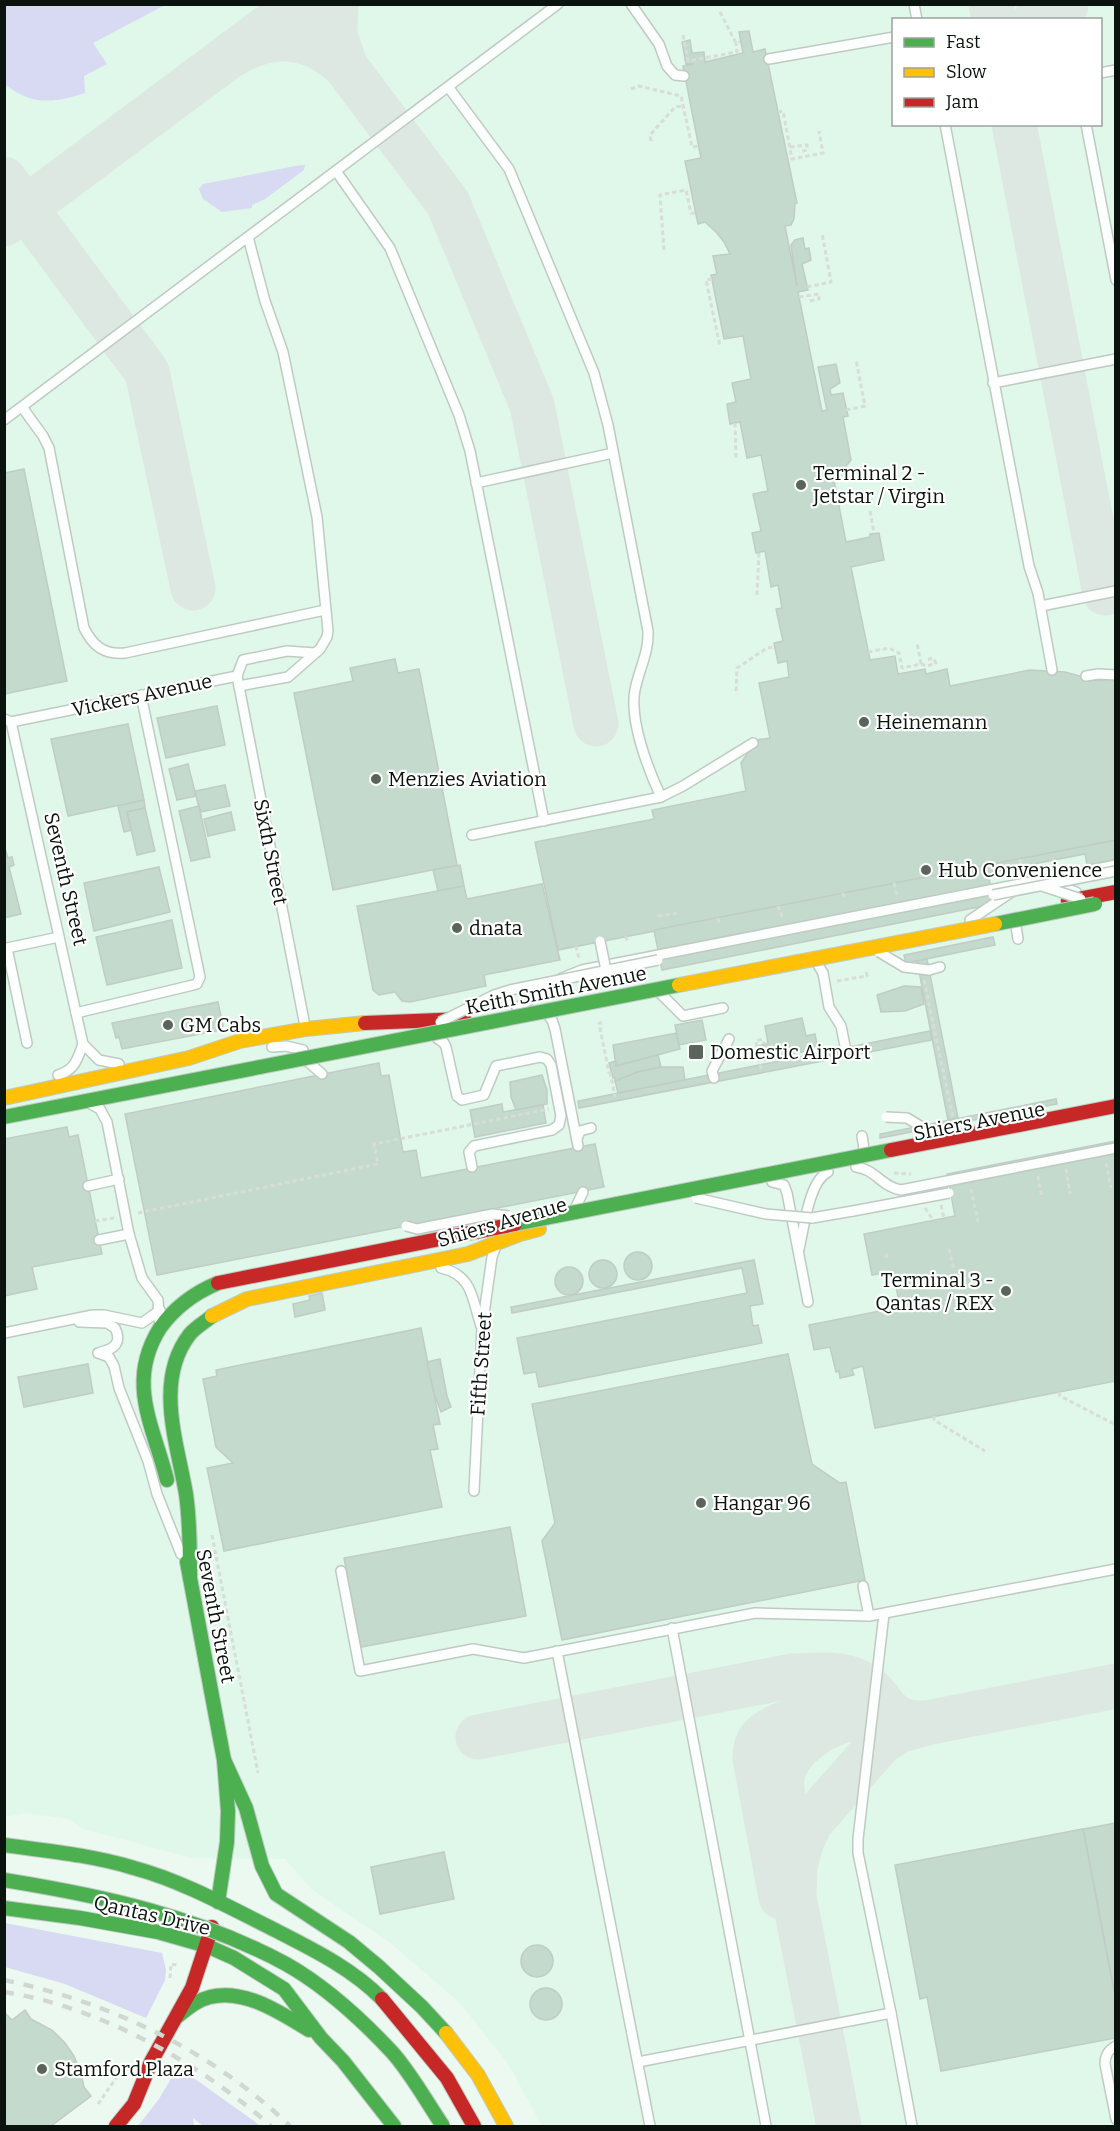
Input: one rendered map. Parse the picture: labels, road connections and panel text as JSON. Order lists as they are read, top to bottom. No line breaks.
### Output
{"streets":{"main road":["Seventh Street","Keith Smith Avenue","Shiers Avenue","Qantas Drive"],"lane":["Vickers Avenue","Sixth Street","Fifth Street"]},"crossings":[["Vickers Avenue","Sixth Street"],["Vickers Avenue","Seventh Street"],["Sixth Street","Keith Smith Avenue"],["Seventh Street","Shiers Avenue"],["Seventh Street","Qantas Drive"],["Shiers Avenue","Fifth Street"]],"places":{"other":["Terminal 2 - Jetstar / Virgin","Heinemann","Menzies Aviation","Hub Convenience","dnata","GM Cabs","Terminal 3 - Qantas / REX","Hangar 96","Stamford Plaza"],"transit":["Domestic Airport"]},"legend":["Fast","Slow","Jam"]}
